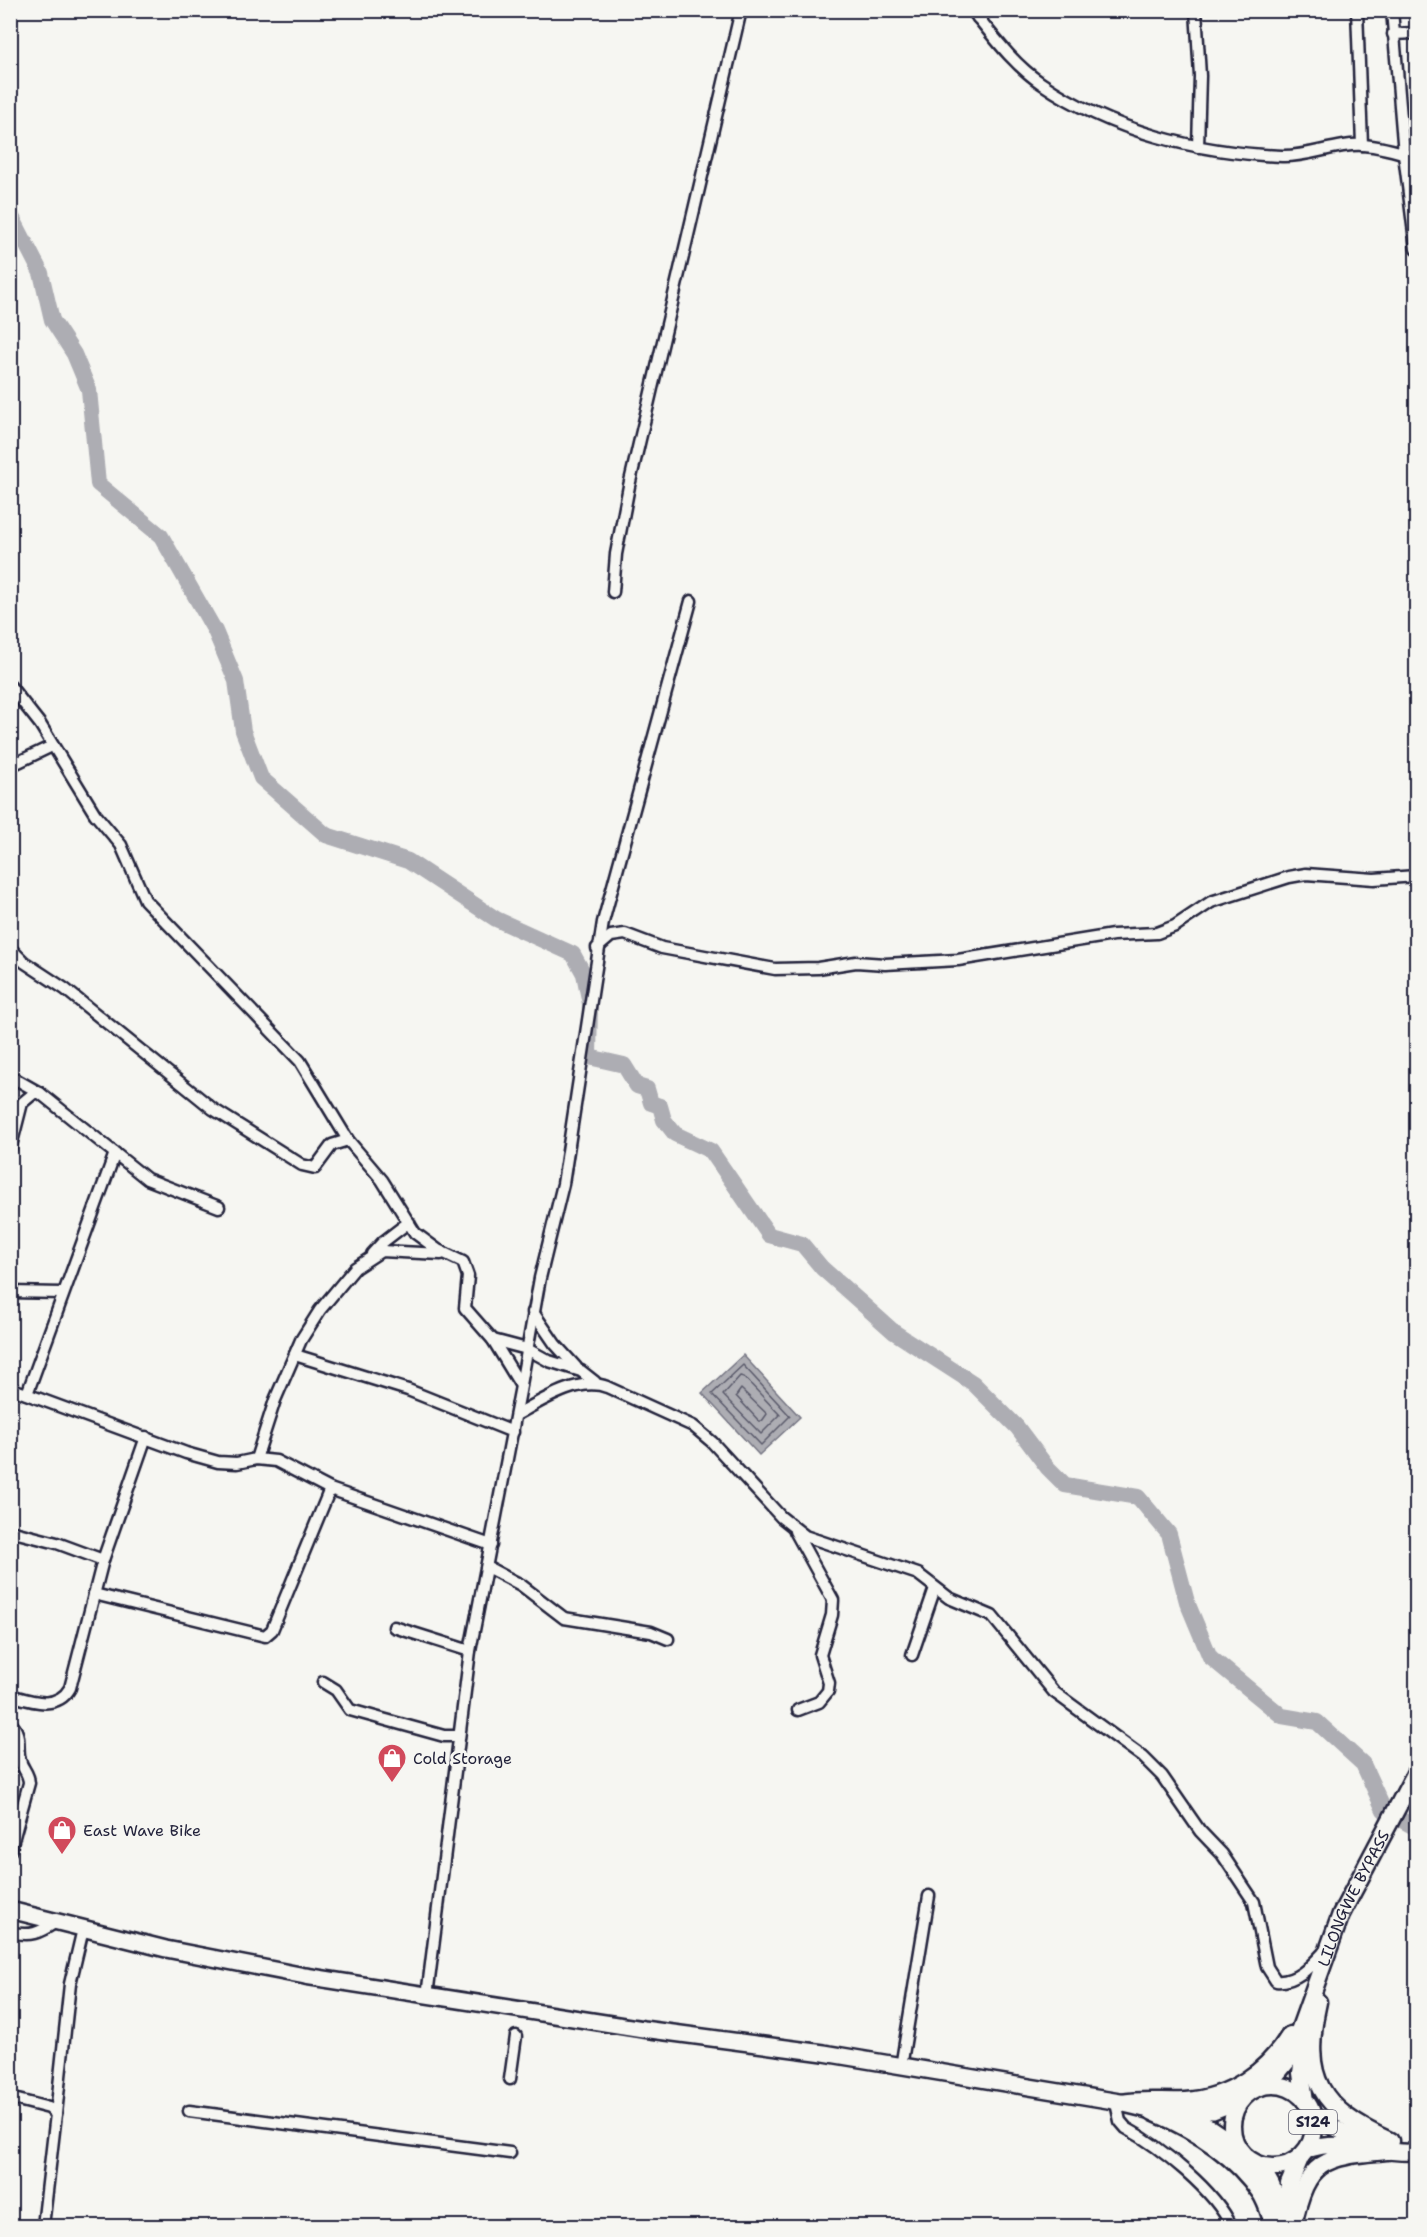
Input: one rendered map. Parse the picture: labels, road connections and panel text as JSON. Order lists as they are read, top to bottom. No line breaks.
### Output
{"streets":{"main road":["LILONGWE BYPASS","S124"]},"crossings":[["LILONGWE BYPASS","S124"]],"places":{"shop":["Cold Storage","East Wave Bike"]}}
